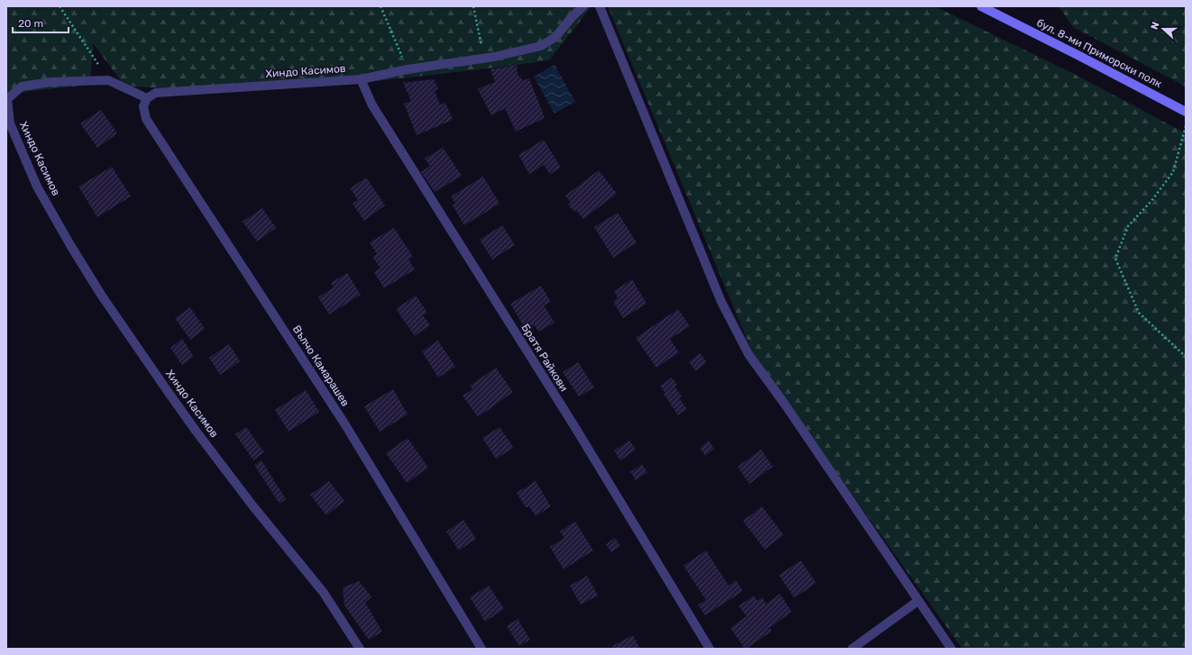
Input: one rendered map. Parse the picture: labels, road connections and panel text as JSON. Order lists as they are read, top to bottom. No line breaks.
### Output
{"streets":{"street":["бул. 8-ми Приморски полк","Хиндо Касимов","Братя Райкови","Вълчо Камарашев"]},"crossings":[["Хиндо Касимов","Братя Райкови"],["Хиндо Касимов","Вълчо Камарашев"]],"scale_bar":"20 m","north":"left"}
